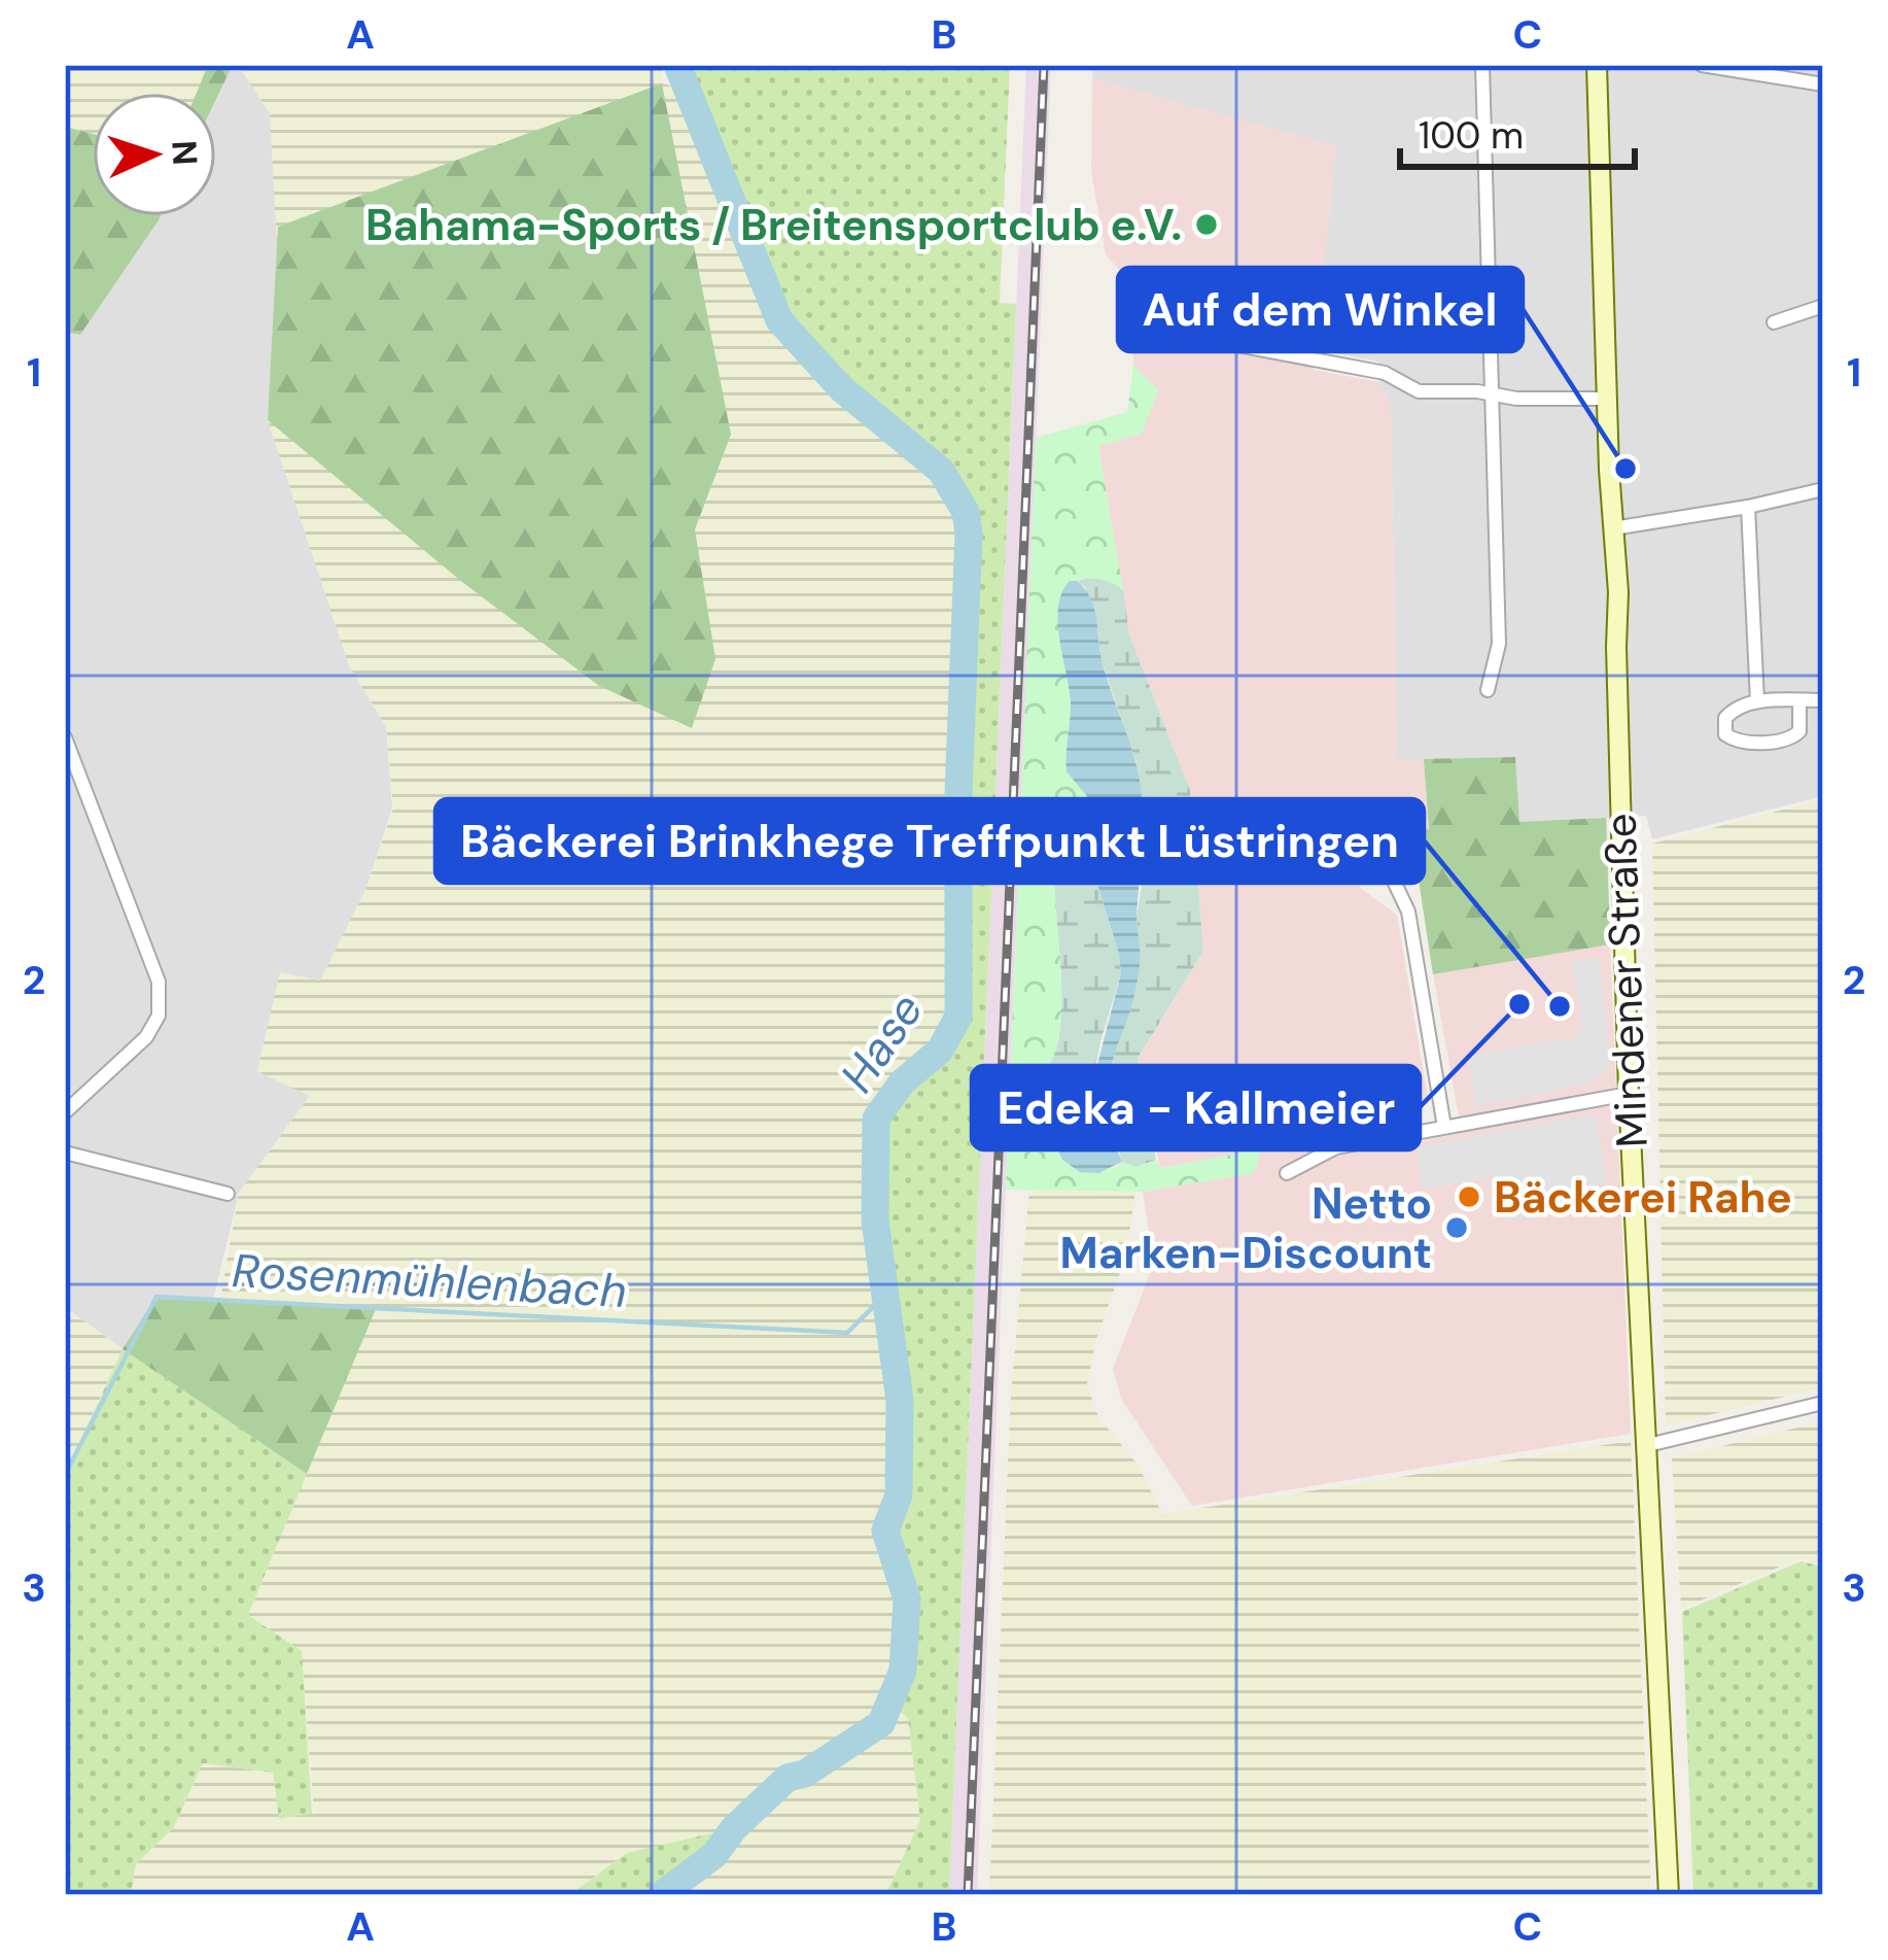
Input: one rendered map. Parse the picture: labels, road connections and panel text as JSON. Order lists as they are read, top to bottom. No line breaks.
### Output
{"streets":{"main road":["Mindener Straße"]},"water":["Hase","Rosenmühlenbach"],"places":["Bahama-Sports / Breitensportclub e.V.","Auf dem Winkel","Edeka - Kallmeier","Bäckerei Brinkhege Treffpunkt Lüstringen","Bäckerei Rahe","Netto Marken-Discount"],"scale_bar":"100 m","north":"right","grid":{"columns":["A","B","C"],"rows":["1","2","3"]}}
